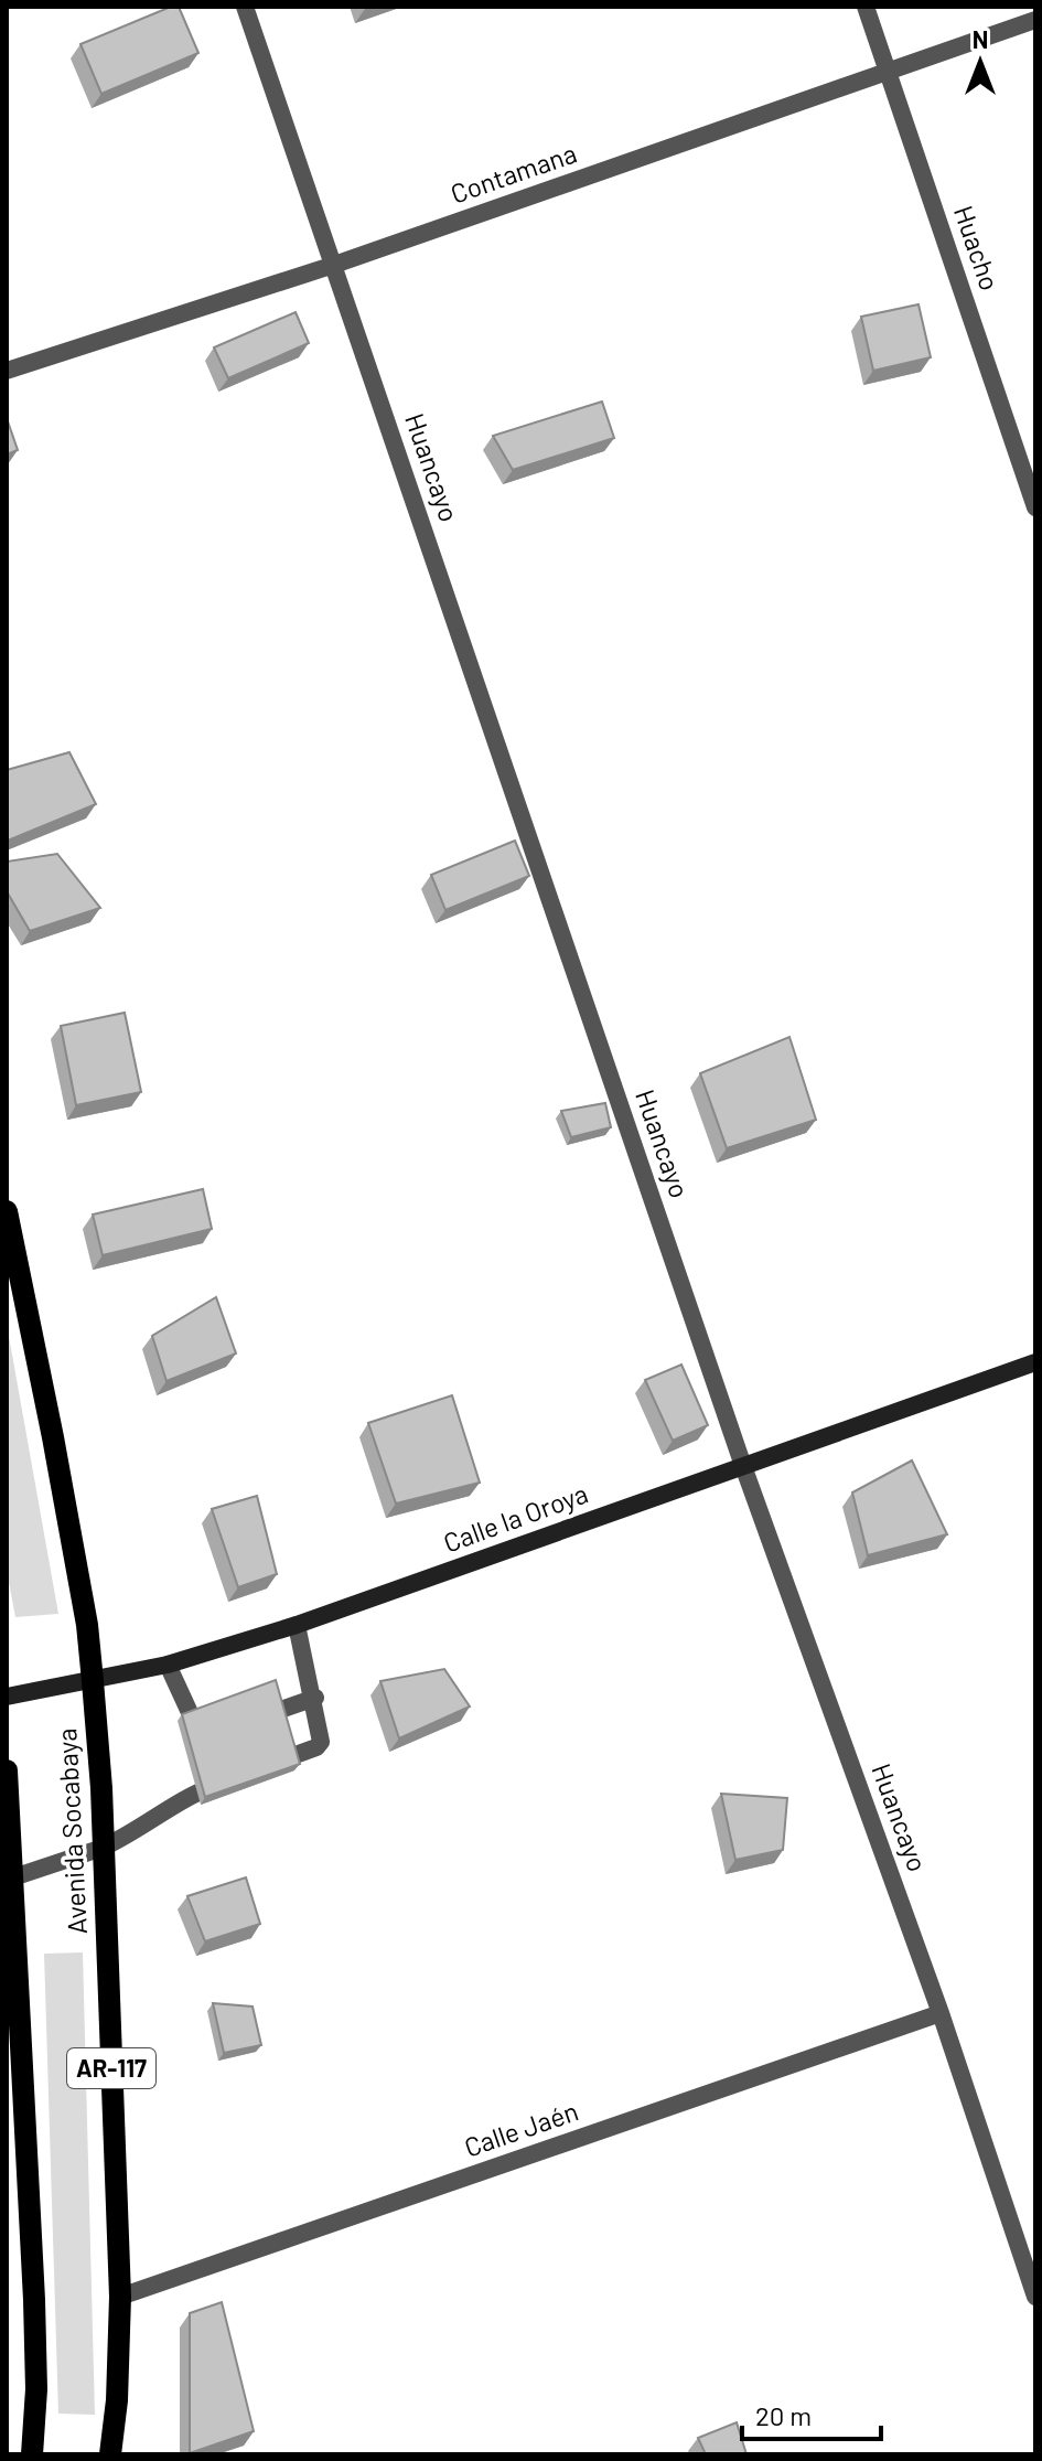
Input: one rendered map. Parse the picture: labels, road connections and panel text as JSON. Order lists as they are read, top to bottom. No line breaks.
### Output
{"streets":{"main road":["Avenida Socabaya","AR-117"],"street":["Contamana","Huacho","Huancayo","Calle la Oroya","Calle Jaén"]},"crossings":[["Contamana","Huacho"],["Contamana","Huancayo"],["Huancayo","Calle la Oroya"],["Huancayo","Calle Jaén"],["Calle la Oroya","Avenida Socabaya"],["Avenida Socabaya","Calle Jaén"]],"scale_bar":"20 m","north":"top"}
